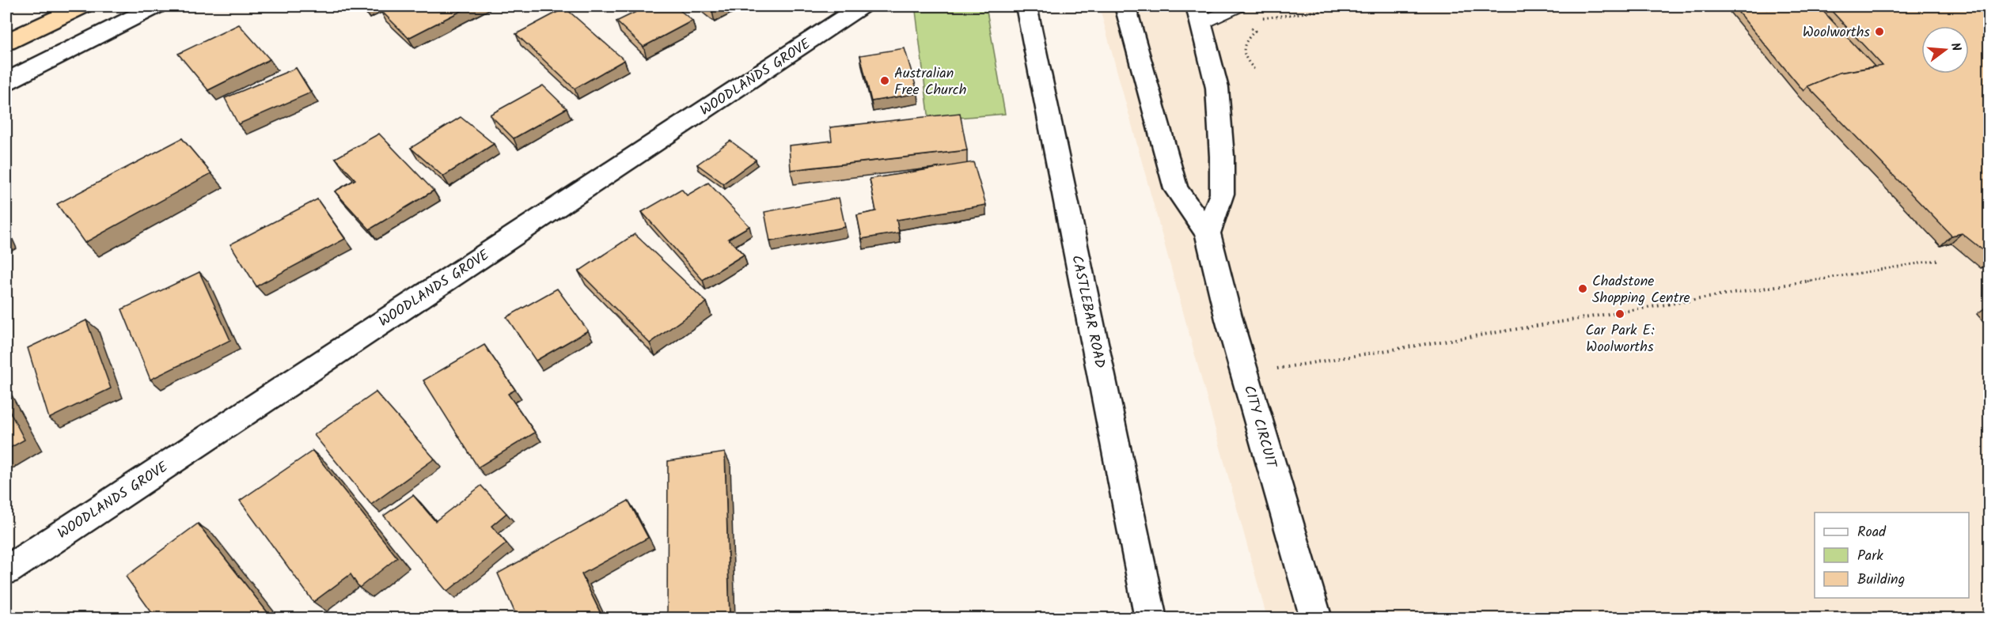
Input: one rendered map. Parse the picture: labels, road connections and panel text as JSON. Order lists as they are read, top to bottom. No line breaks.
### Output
{"streets":{"street":["WOODLANDS GROVE","CASTLEBAR ROAD","CITY CIRCUIT"]},"places":["Woolworths","Australian Free Church","Chadstone Shopping Centre","Car Park E: Woolworths"],"legend":["Road","Park","Building"],"north":"right"}
